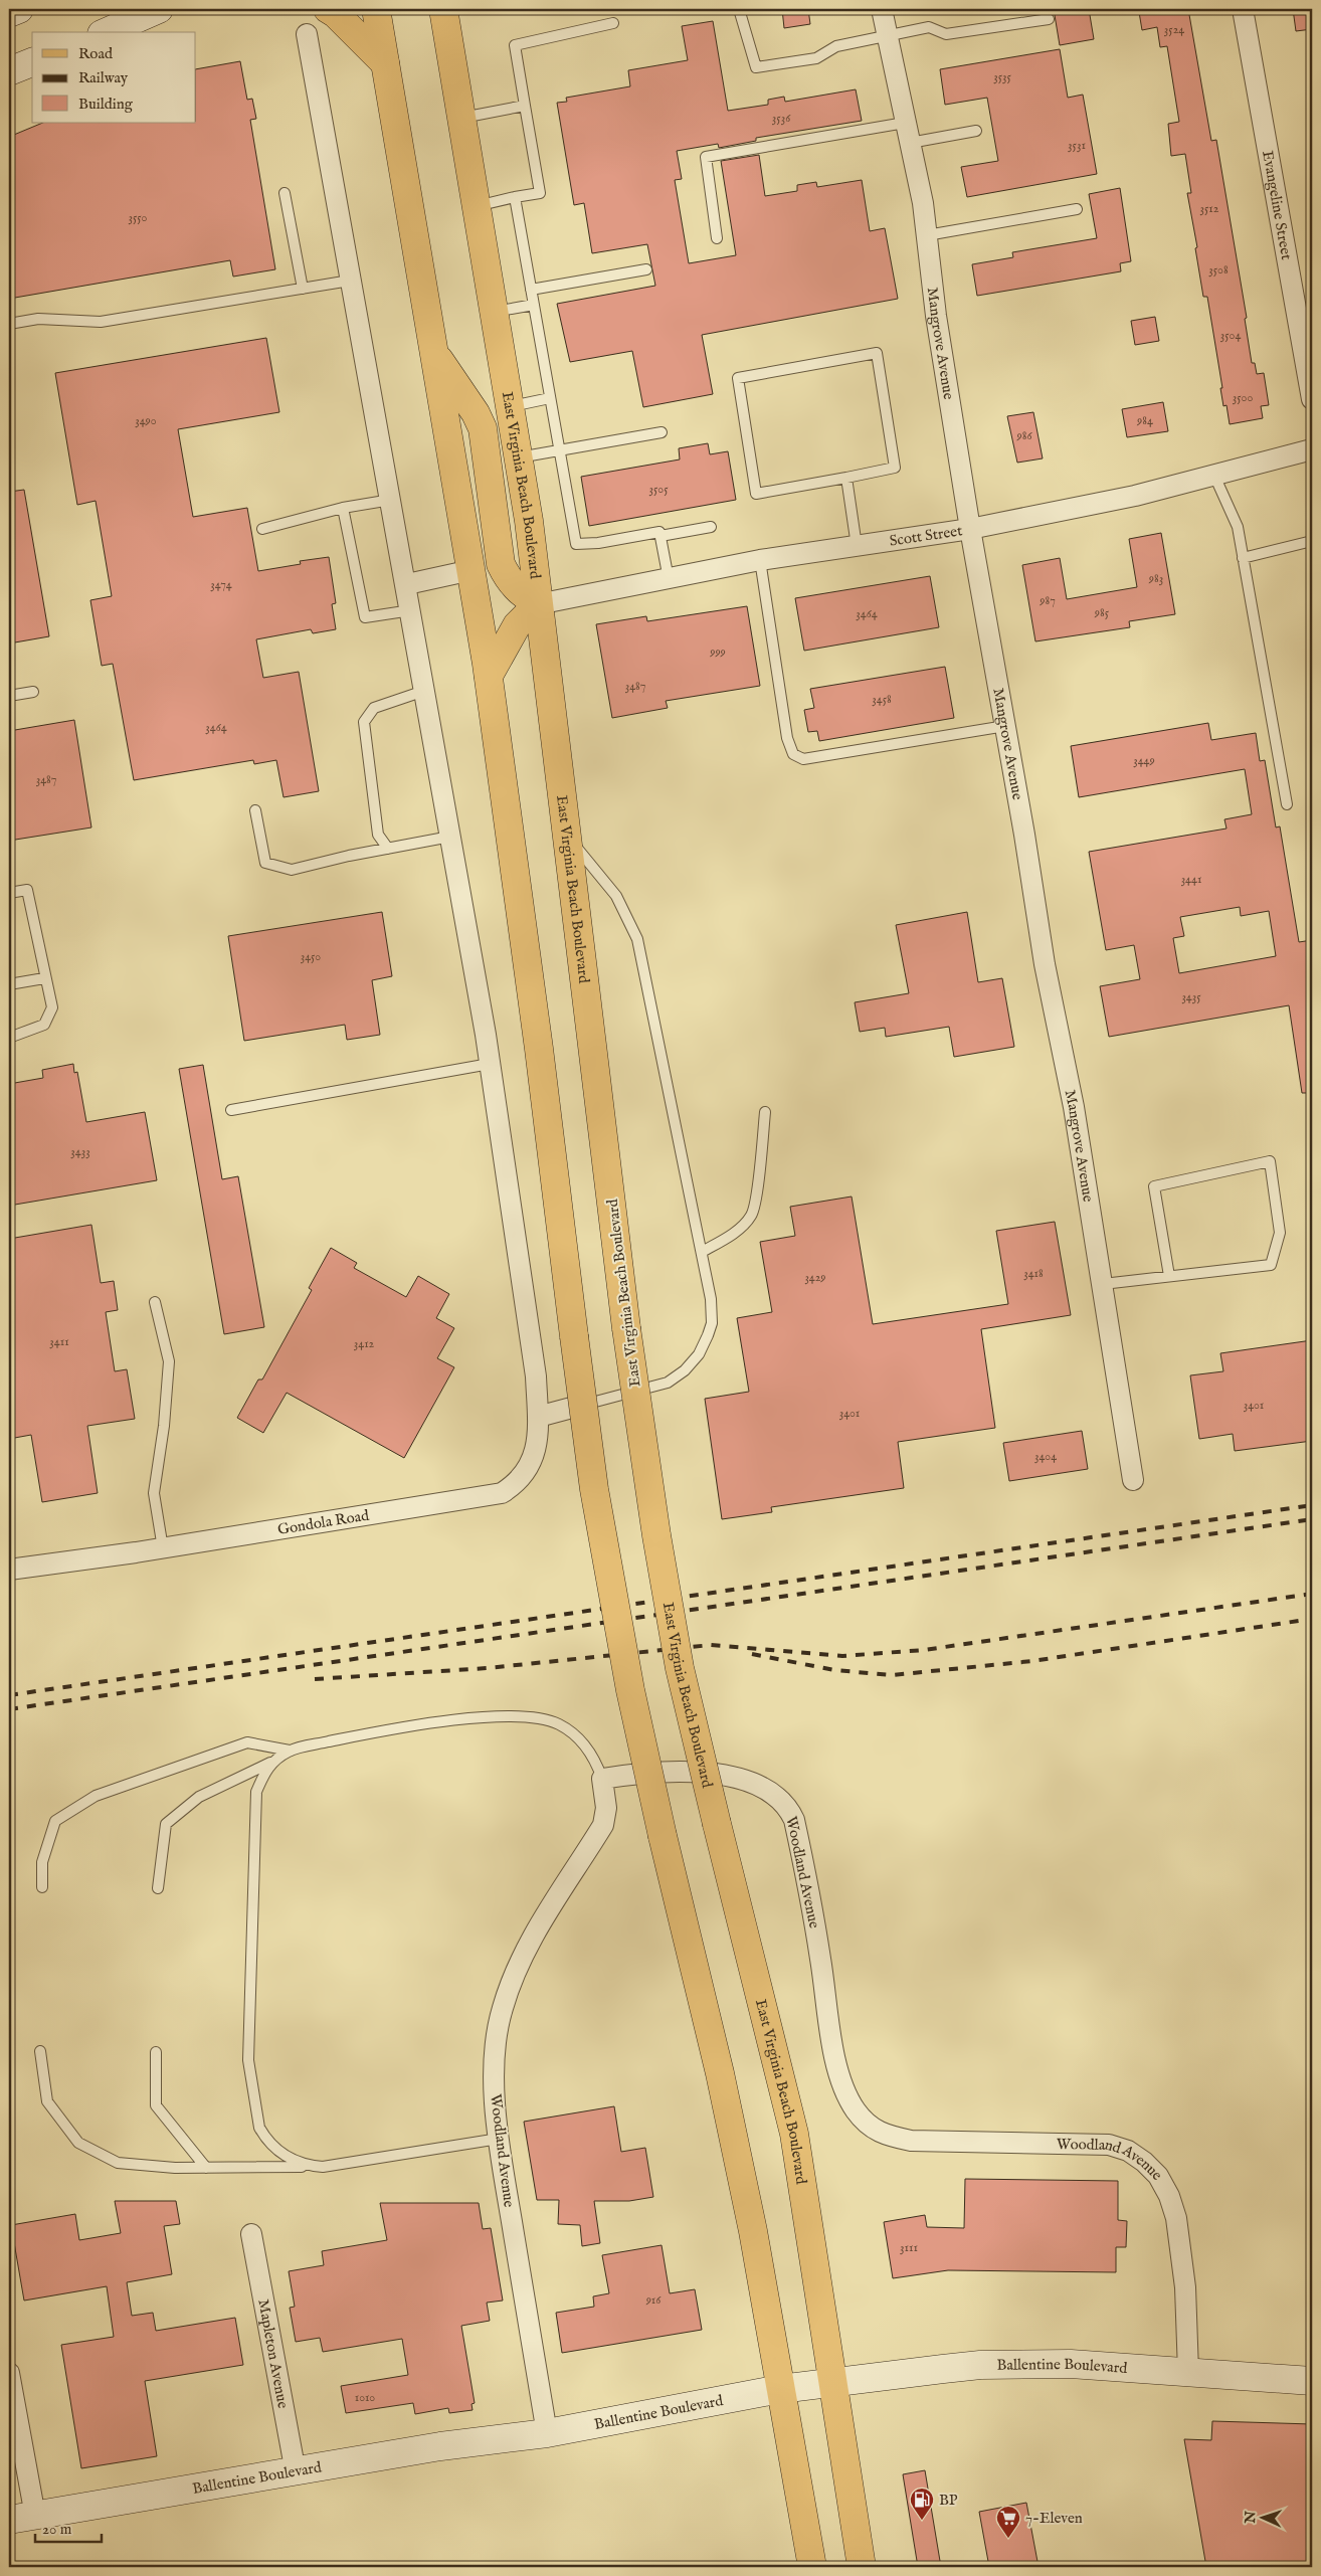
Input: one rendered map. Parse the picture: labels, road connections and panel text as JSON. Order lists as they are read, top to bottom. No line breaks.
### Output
{"streets":{"main road":["East Virginia Beach Boulevard","Ballentine Boulevard"],"street":["Evangeline Street","Mangrove Avenue","Scott Street","Gondola Road","Woodland Avenue","Mapleton Avenue"]},"crossings":[["Mangrove Avenue","Scott Street"],["East Virginia Beach Boulevard","Scott Street"],["East Virginia Beach Boulevard","Ballentine Boulevard"],["Woodland Avenue","Ballentine Boulevard"],["Mapleton Avenue","Ballentine Boulevard"]],"places":{"fuel station":["BP"],"supermarket":["7-Eleven"]},"house_numbers":["3524","3535","3536","3531","3512","3550","3508","3504","3500","3490","984","986","3505","983","3474","987","985","3464","999","3487","3458","3464","3449","3487","3441","3450","3435","3433","3418","3429","3411","3412","3401","3401","3404","3111","916","1010"],"legend":["Road","Railway","Building"],"scale_bar":"20 m","north":"left"}
